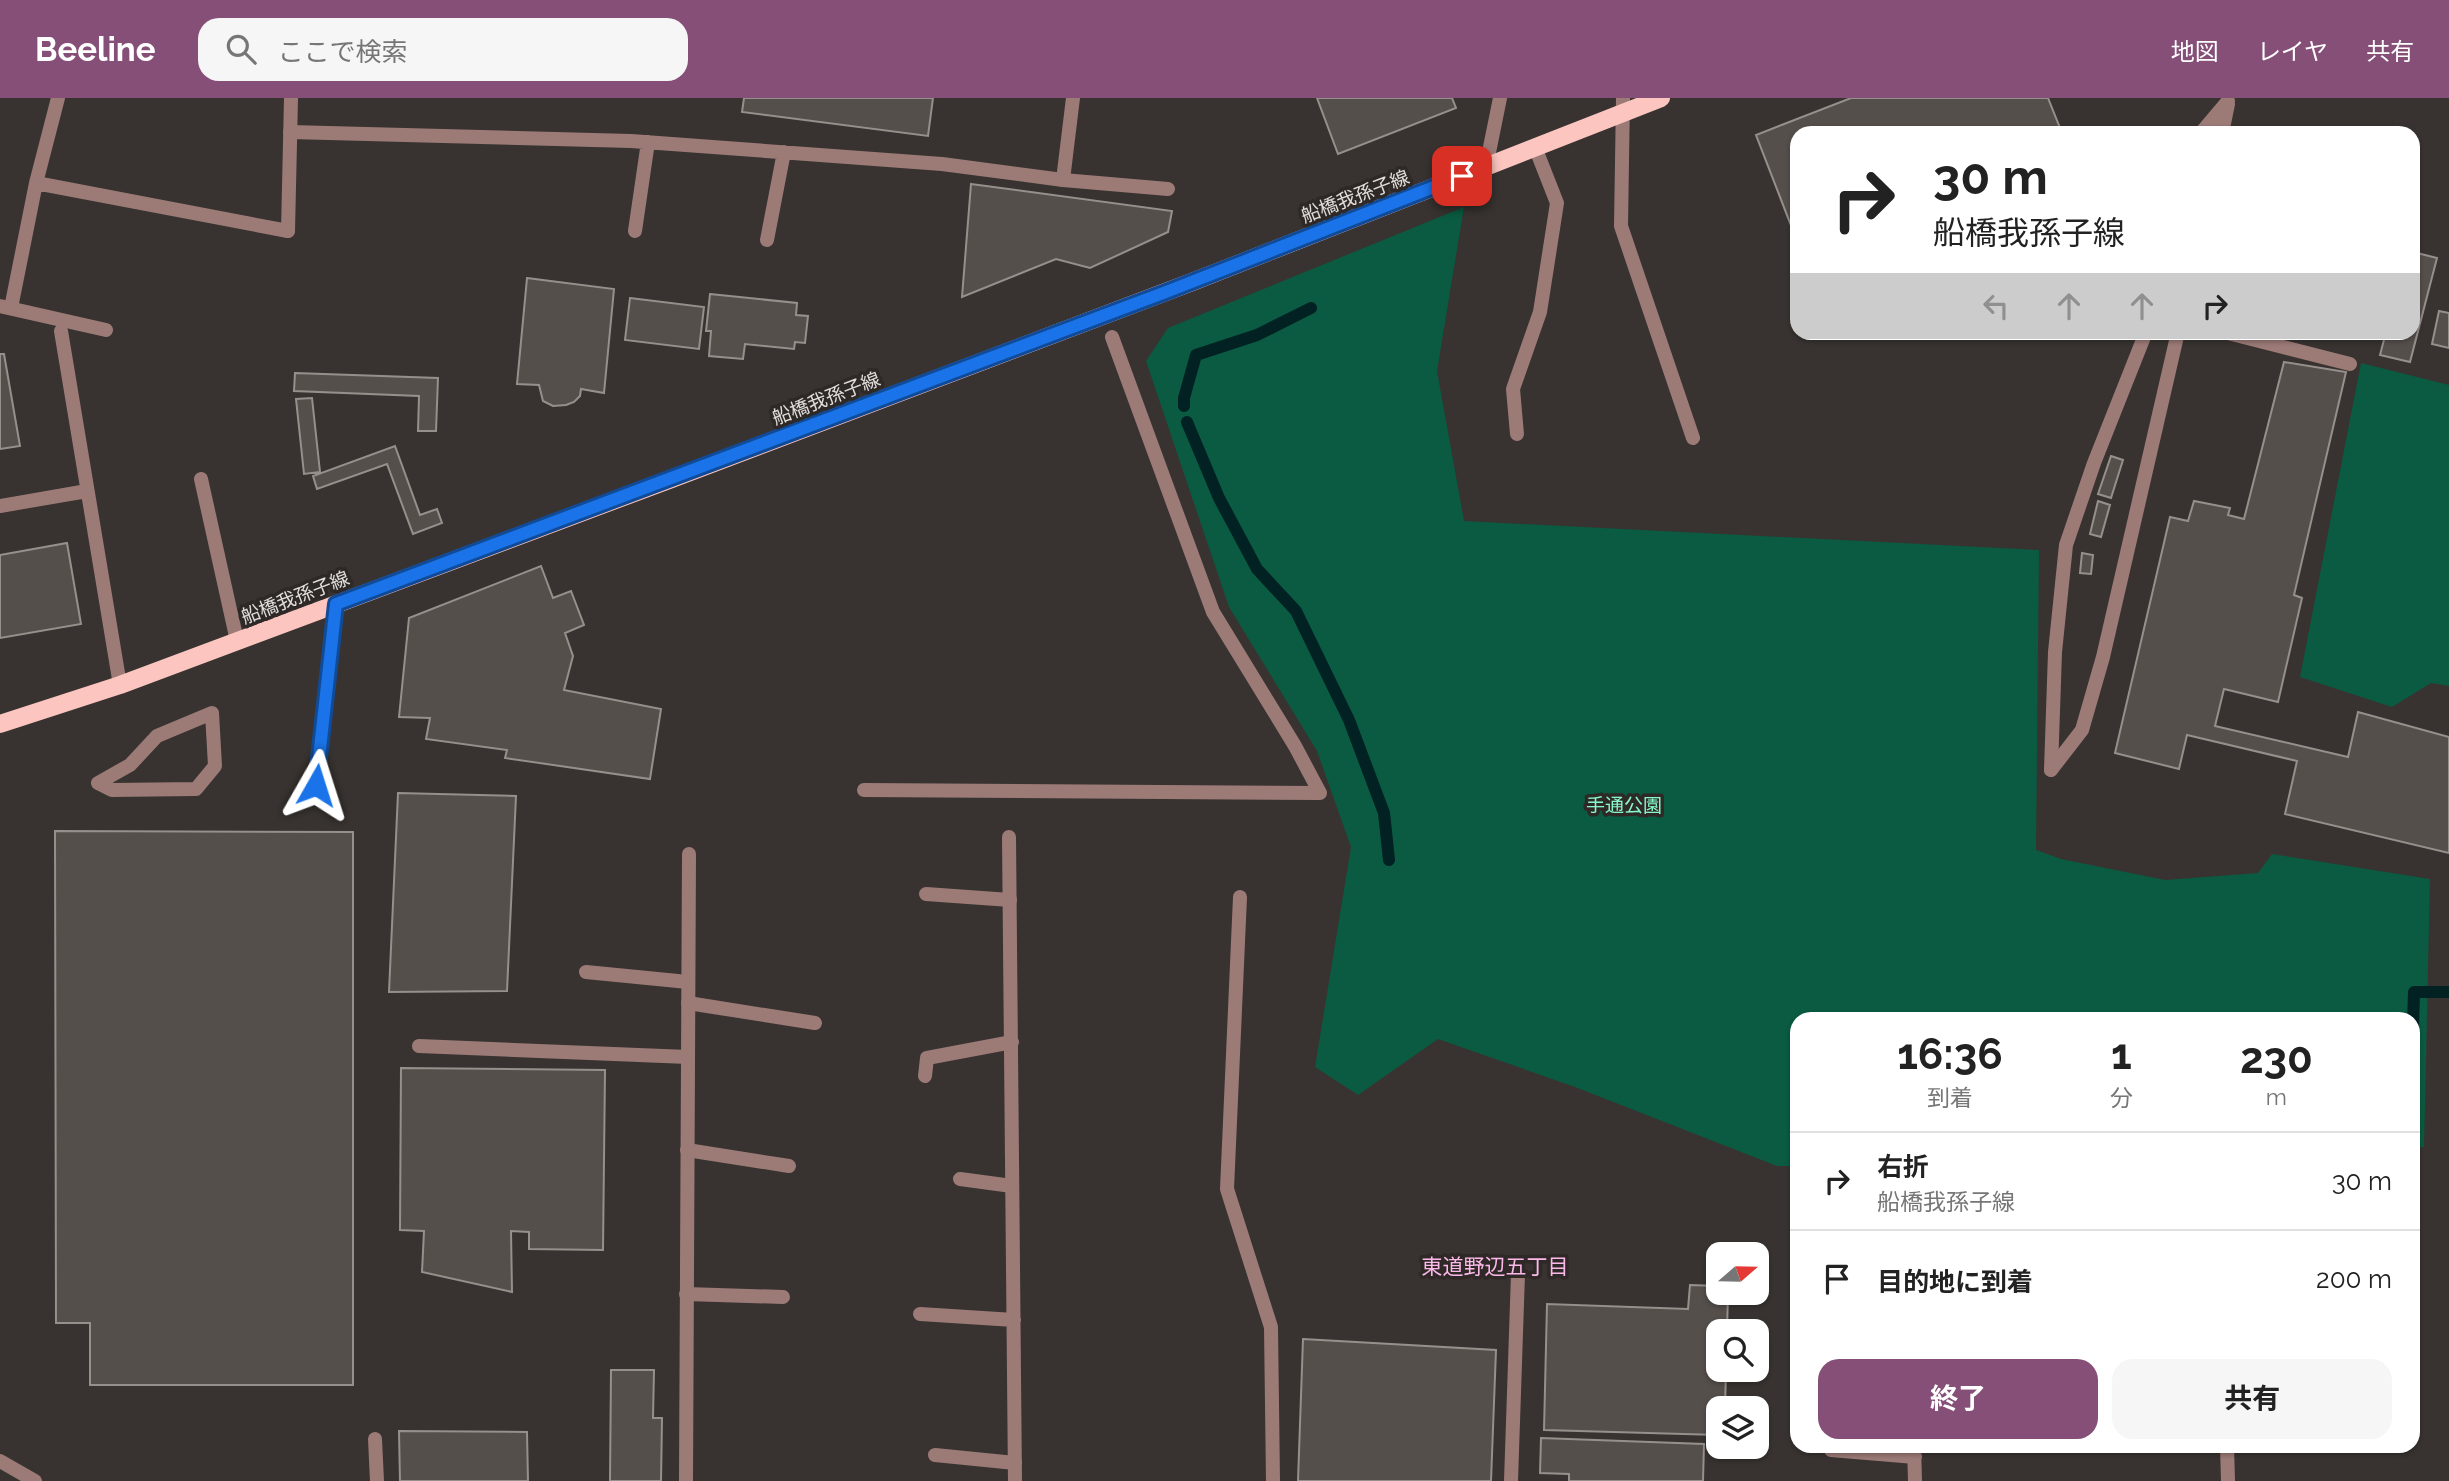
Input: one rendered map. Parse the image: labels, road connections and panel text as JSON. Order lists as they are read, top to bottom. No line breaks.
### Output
{"streets":{"main road":["船橋我孫子線"]},"districts":["東道野辺五丁目"],"parks":["手通公園"],"north":"right","page":{"header":"Beeline","search":"ここで検索","nav":["地図","レイヤ","共有"],"turn":["30 m","船橋我孫子線"],"eta":["16:36","到着","1","分","230","m"],"list":[{"name":"右折","note":"船橋我孫子線","value":"30 m"},{"name":"目的地に到着","value":"200 m"}],"buttons":["終了","共有"]}}
